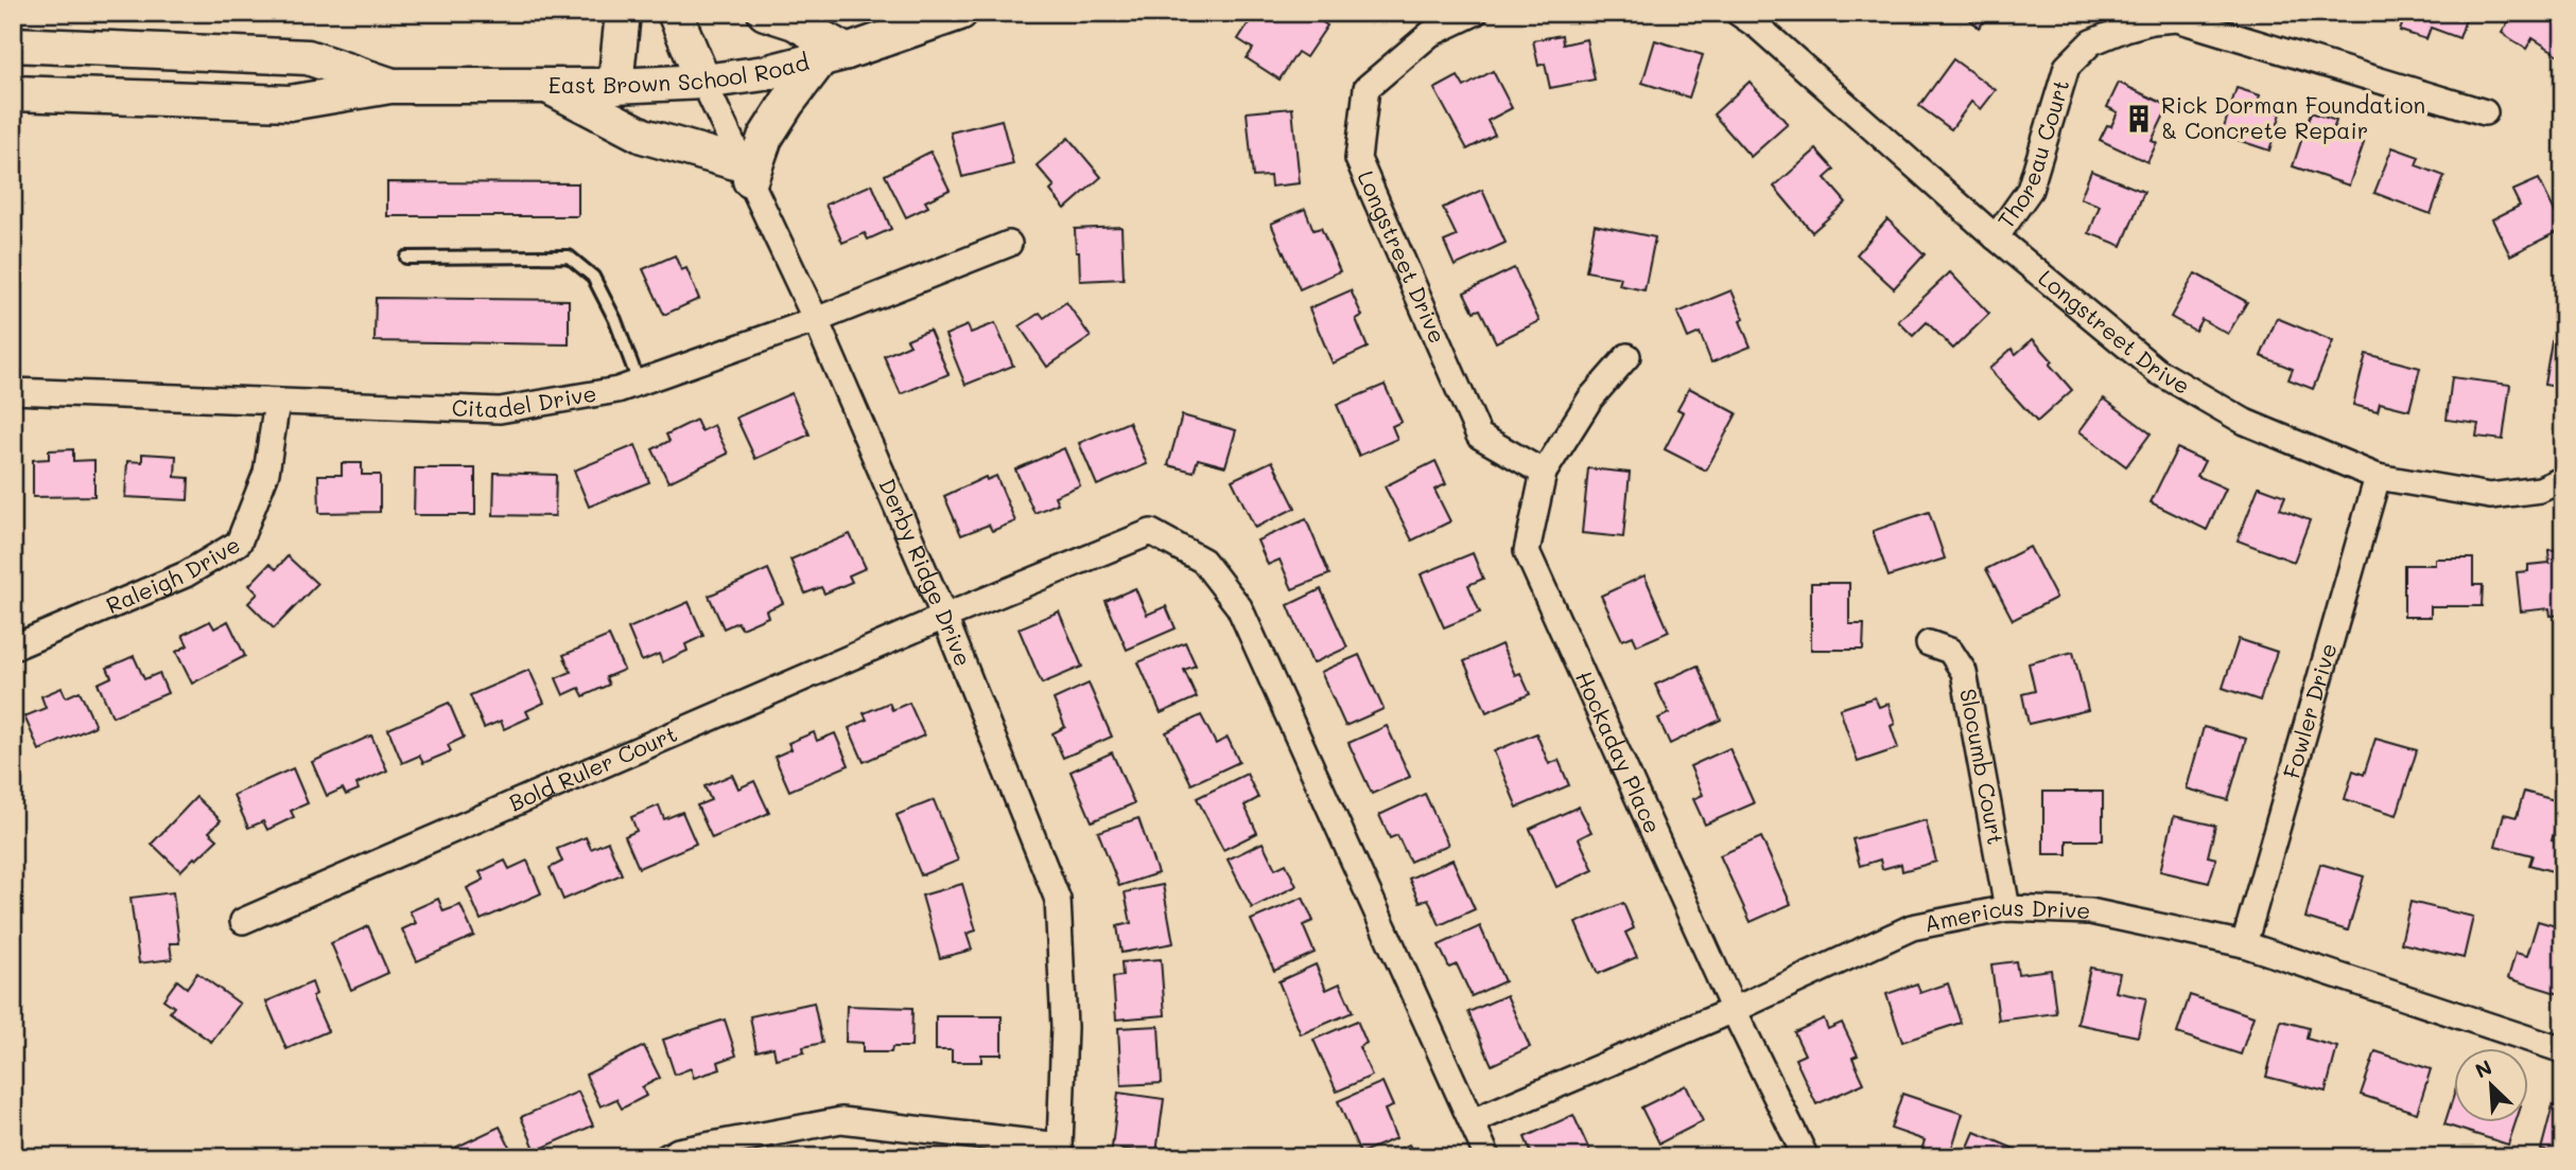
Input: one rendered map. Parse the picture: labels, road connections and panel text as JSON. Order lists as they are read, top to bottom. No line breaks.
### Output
{"streets":{"main road":["East Brown School Road","Derby Ridge Drive"],"street":["Thoreau Court","Longstreet Drive","Citadel Drive","Raleigh Drive","Fowler Drive","Hockaday Place","Slocumb Court","Bold Ruler Court","Americus Drive"]},"crossings":[["East Brown School Road","Derby Ridge Drive"],["Thoreau Court","Longstreet Drive"],["Longstreet Drive","Fowler Drive"],["Longstreet Drive","Hockaday Place"],["Citadel Drive","Raleigh Drive"],["Citadel Drive","Derby Ridge Drive"],["Derby Ridge Drive","Bold Ruler Court"],["Fowler Drive","Americus Drive"],["Hockaday Place","Americus Drive"],["Slocumb Court","Americus Drive"],["Bold Ruler Court","Americus Drive"]],"places":{"building":["Rick Dorman Foundation & Concrete Repair"]},"north":"top left"}
